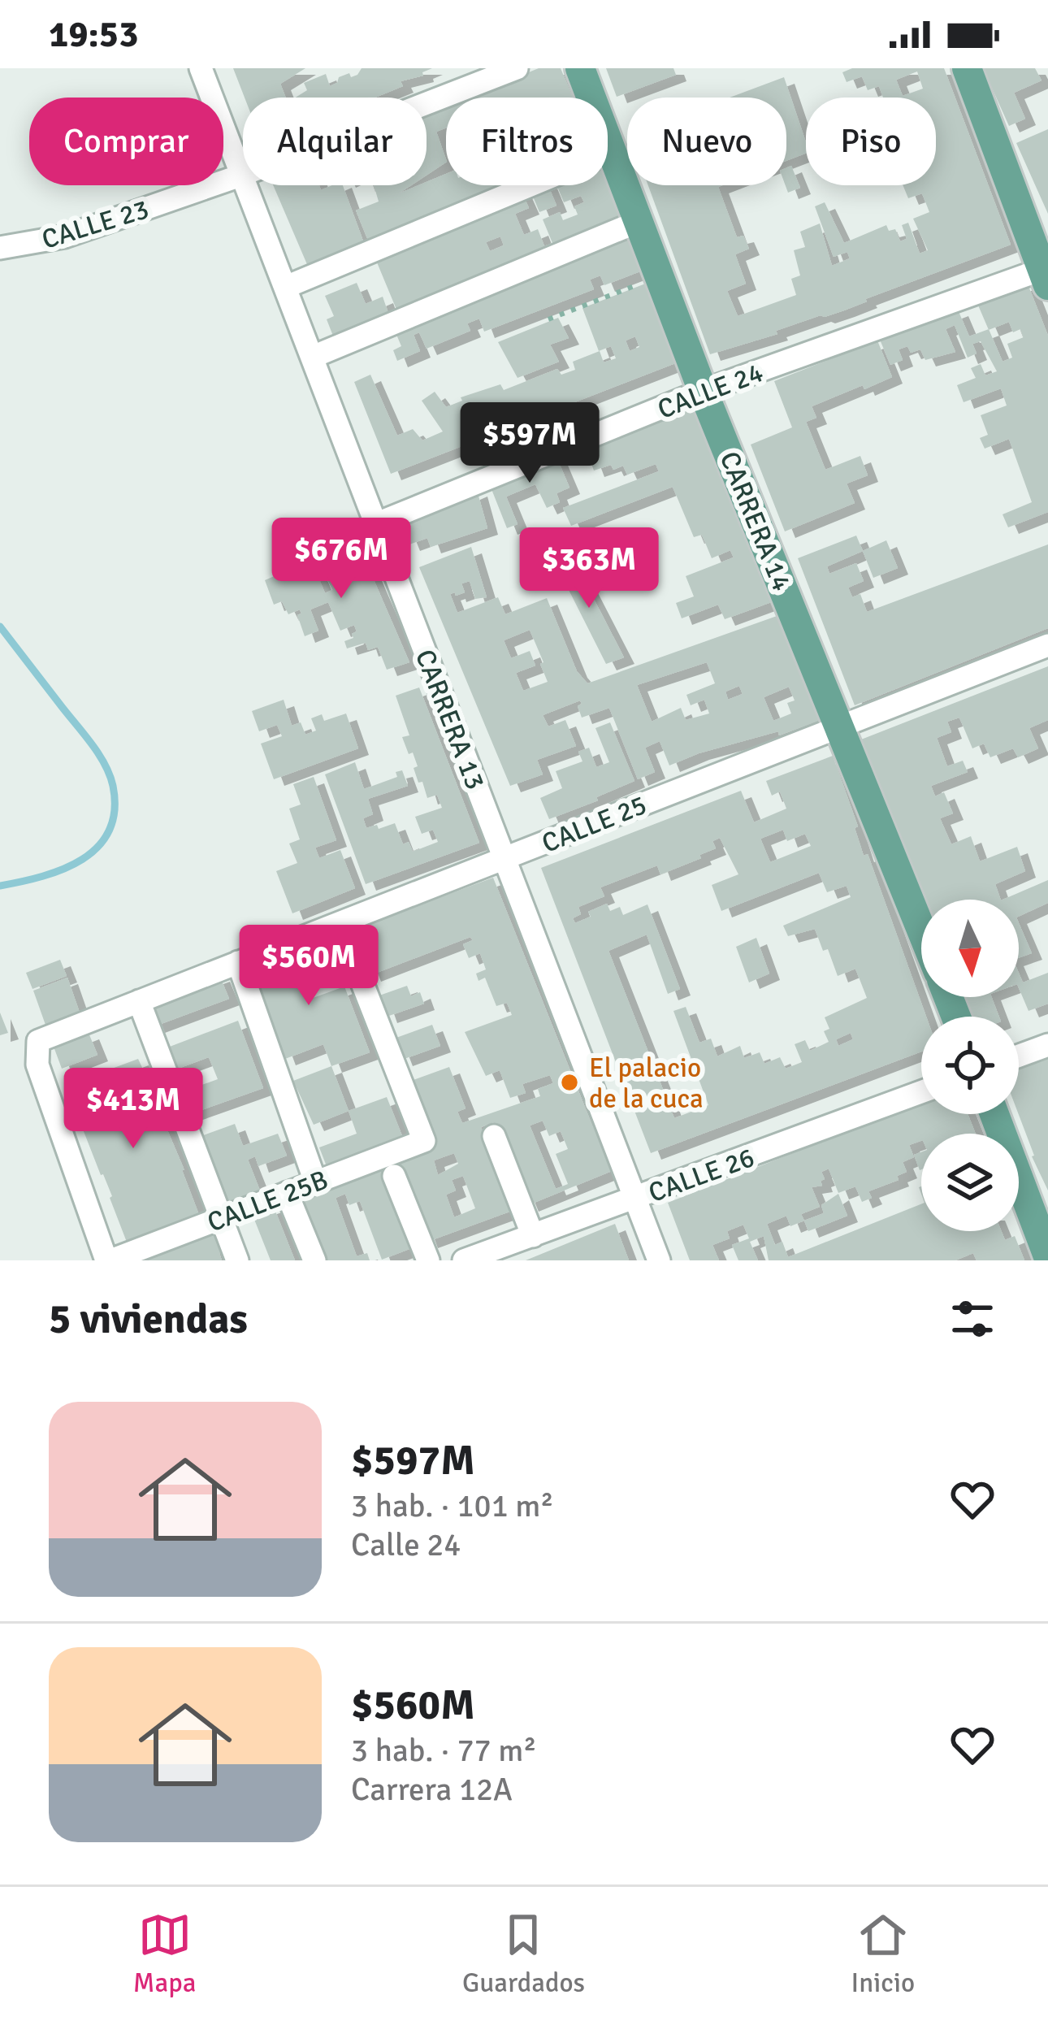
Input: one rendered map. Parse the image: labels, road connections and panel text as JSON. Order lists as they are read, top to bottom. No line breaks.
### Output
{"streets":{"main road":["CARRERA 14"],"street":["CALLE 23","CALLE 24","CARRERA 13","CALLE 25","CALLE 26","CALLE 25B"]},"crossings":[["CALLE 23","CARRERA 13"],["CALLE 24","CARRERA 14"],["CALLE 24","CARRERA 13"],["CARRERA 14","CALLE 25"],["CARRERA 13","CALLE 25"],["CARRERA 13","CALLE 26"],["CALLE 25","CALLE 25B"]],"places":["El palacio de la cuca"],"north":"bottom","page":{"status":"19:53","chip":["Comprar","Alquilar","Filtros","Nuevo","Piso"],"price":["$597M","$676M","$363M","$560M","$413M"],"heading":"5 viviendas","list":[{"name":"$597M","note":"3 hab. · 101 m² · Calle 24"},{"name":"$560M","note":"3 hab. · 77 m² · Carrera 12A"}],"tabs":["Mapa","Guardados","Inicio"]}}
